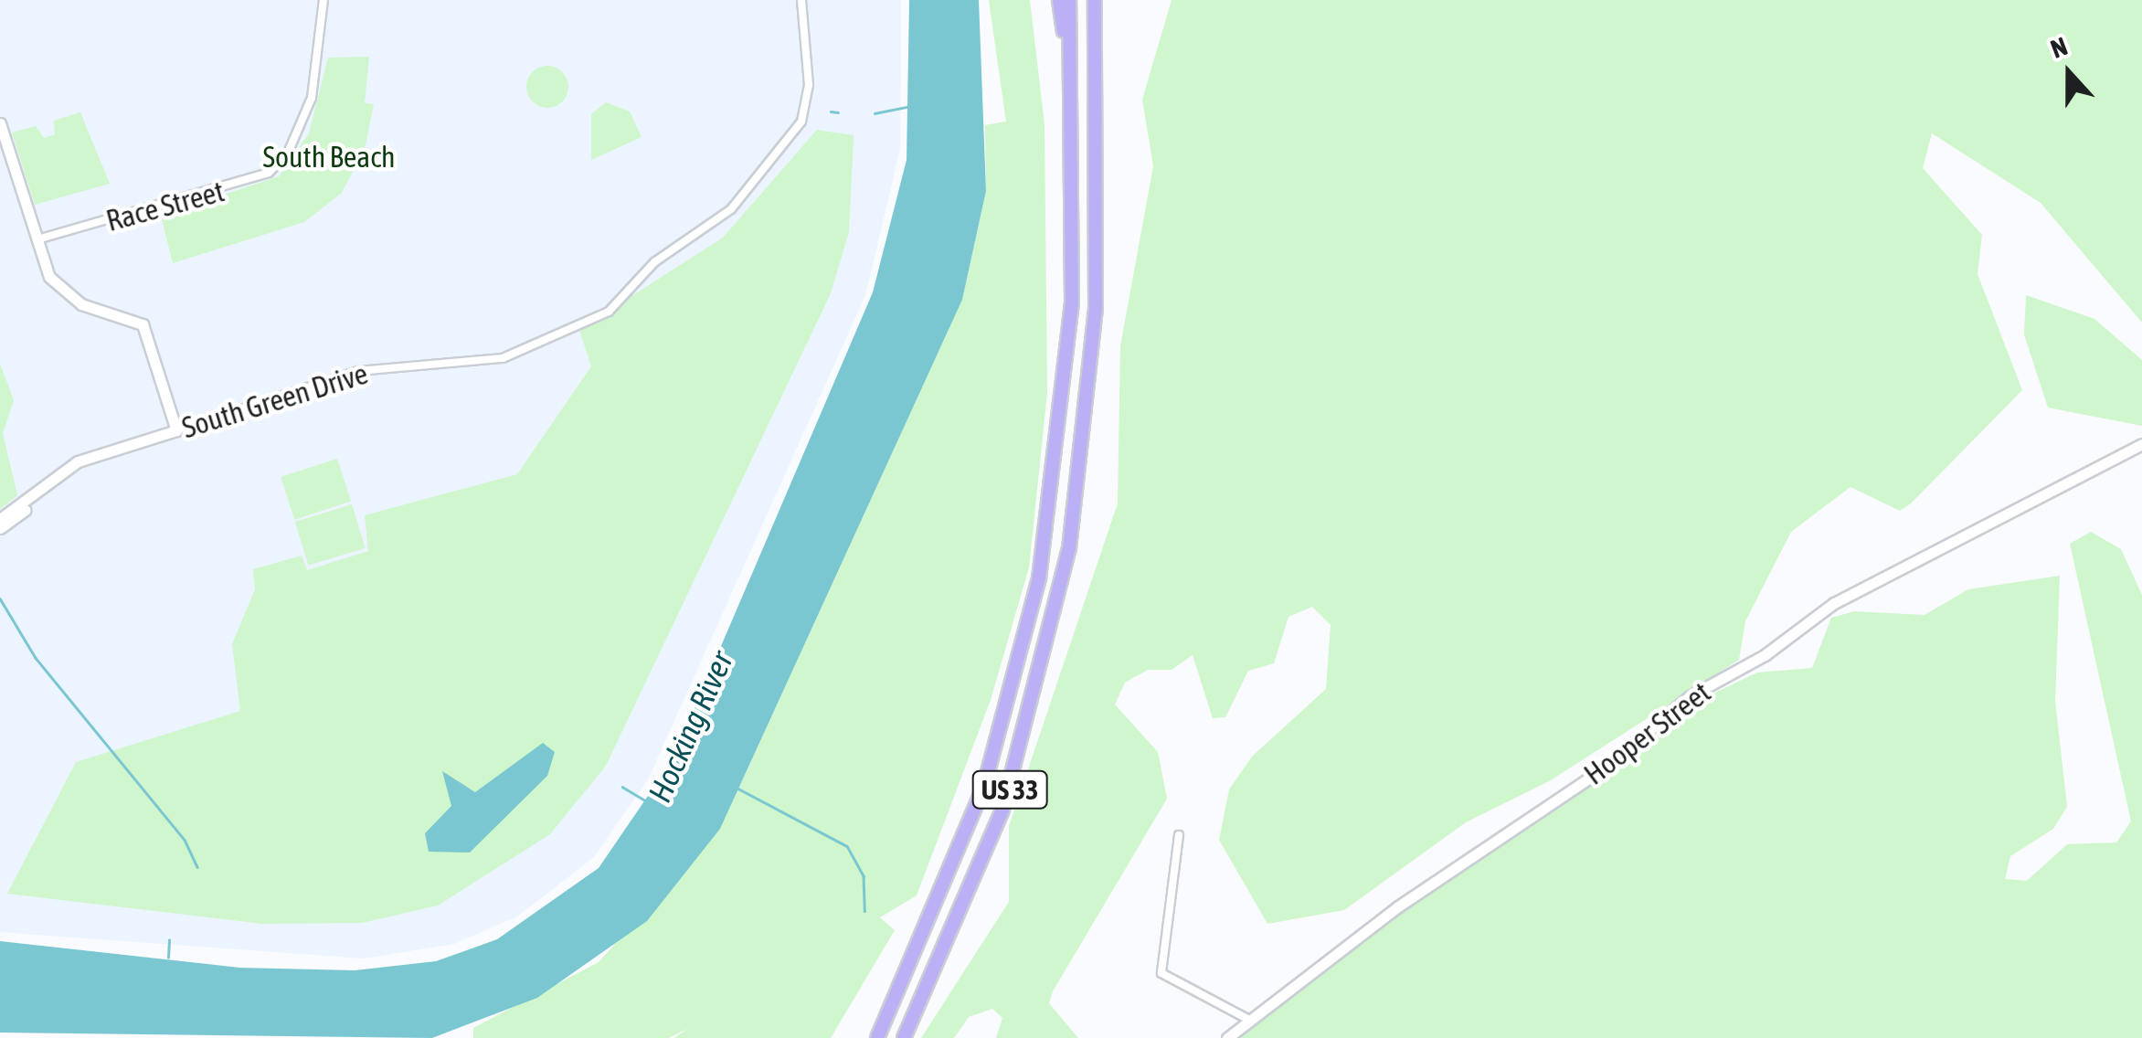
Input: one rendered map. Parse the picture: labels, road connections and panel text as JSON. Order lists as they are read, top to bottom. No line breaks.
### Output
{"streets":{"highway":["US 33"],"street":["Race Street","South Green Drive","Hooper Street"]},"water":["Hocking River"],"parks":["South Beach"],"north":"top"}
